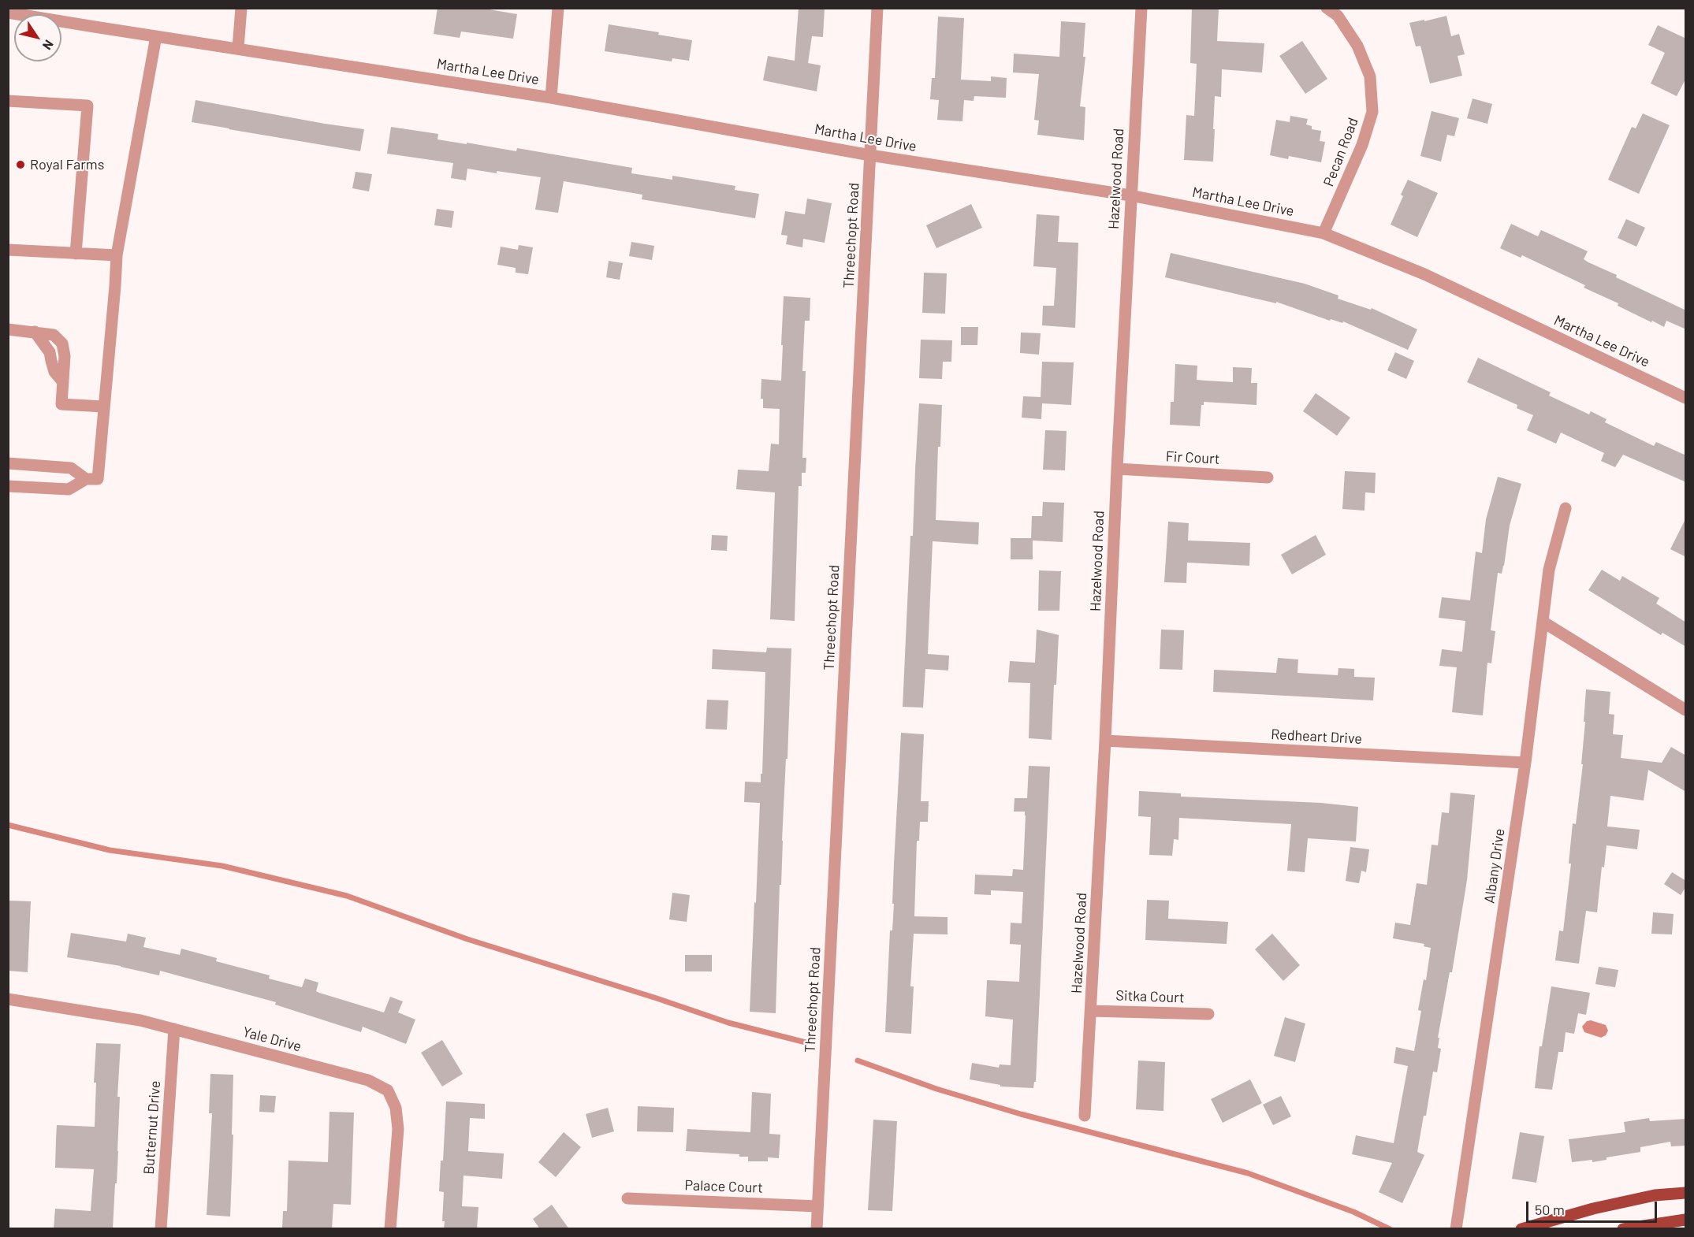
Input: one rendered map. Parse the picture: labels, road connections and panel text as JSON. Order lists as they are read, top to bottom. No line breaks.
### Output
{"streets":{"street":["Martha Lee Drive","Pecan Road","Hazelwood Road","Threechopt Road","Fir Court","Redheart Drive","Albany Drive","Sitka Court","Yale Drive","Butternut Drive","Palace Court"]},"crossings":[["Martha Lee Drive","Pecan Road"],["Martha Lee Drive","Hazelwood Road"],["Martha Lee Drive","Threechopt Road"],["Hazelwood Road","Fir Court"],["Hazelwood Road","Redheart Drive"],["Hazelwood Road","Sitka Court"],["Threechopt Road","Palace Court"],["Redheart Drive","Albany Drive"],["Yale Drive","Butternut Drive"]],"places":["Royal Farms"],"scale_bar":"50 m","north":"bottom right"}
